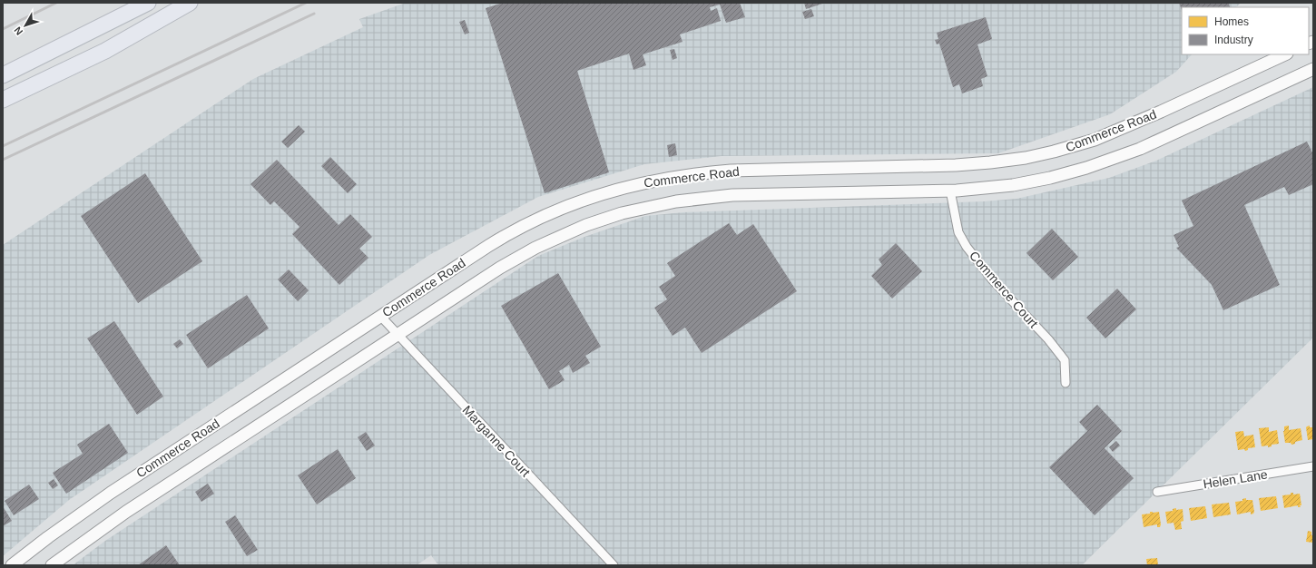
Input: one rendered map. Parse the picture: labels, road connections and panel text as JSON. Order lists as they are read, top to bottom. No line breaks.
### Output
{"streets":{"main road":["Commerce Road"],"street":["Commerce Court","Marganne Court","Helen Lane"]},"crossings":[["Commerce Road","Commerce Court"],["Commerce Road","Marganne Court"]],"legend":["Homes","Industry"],"north":"bottom left"}
